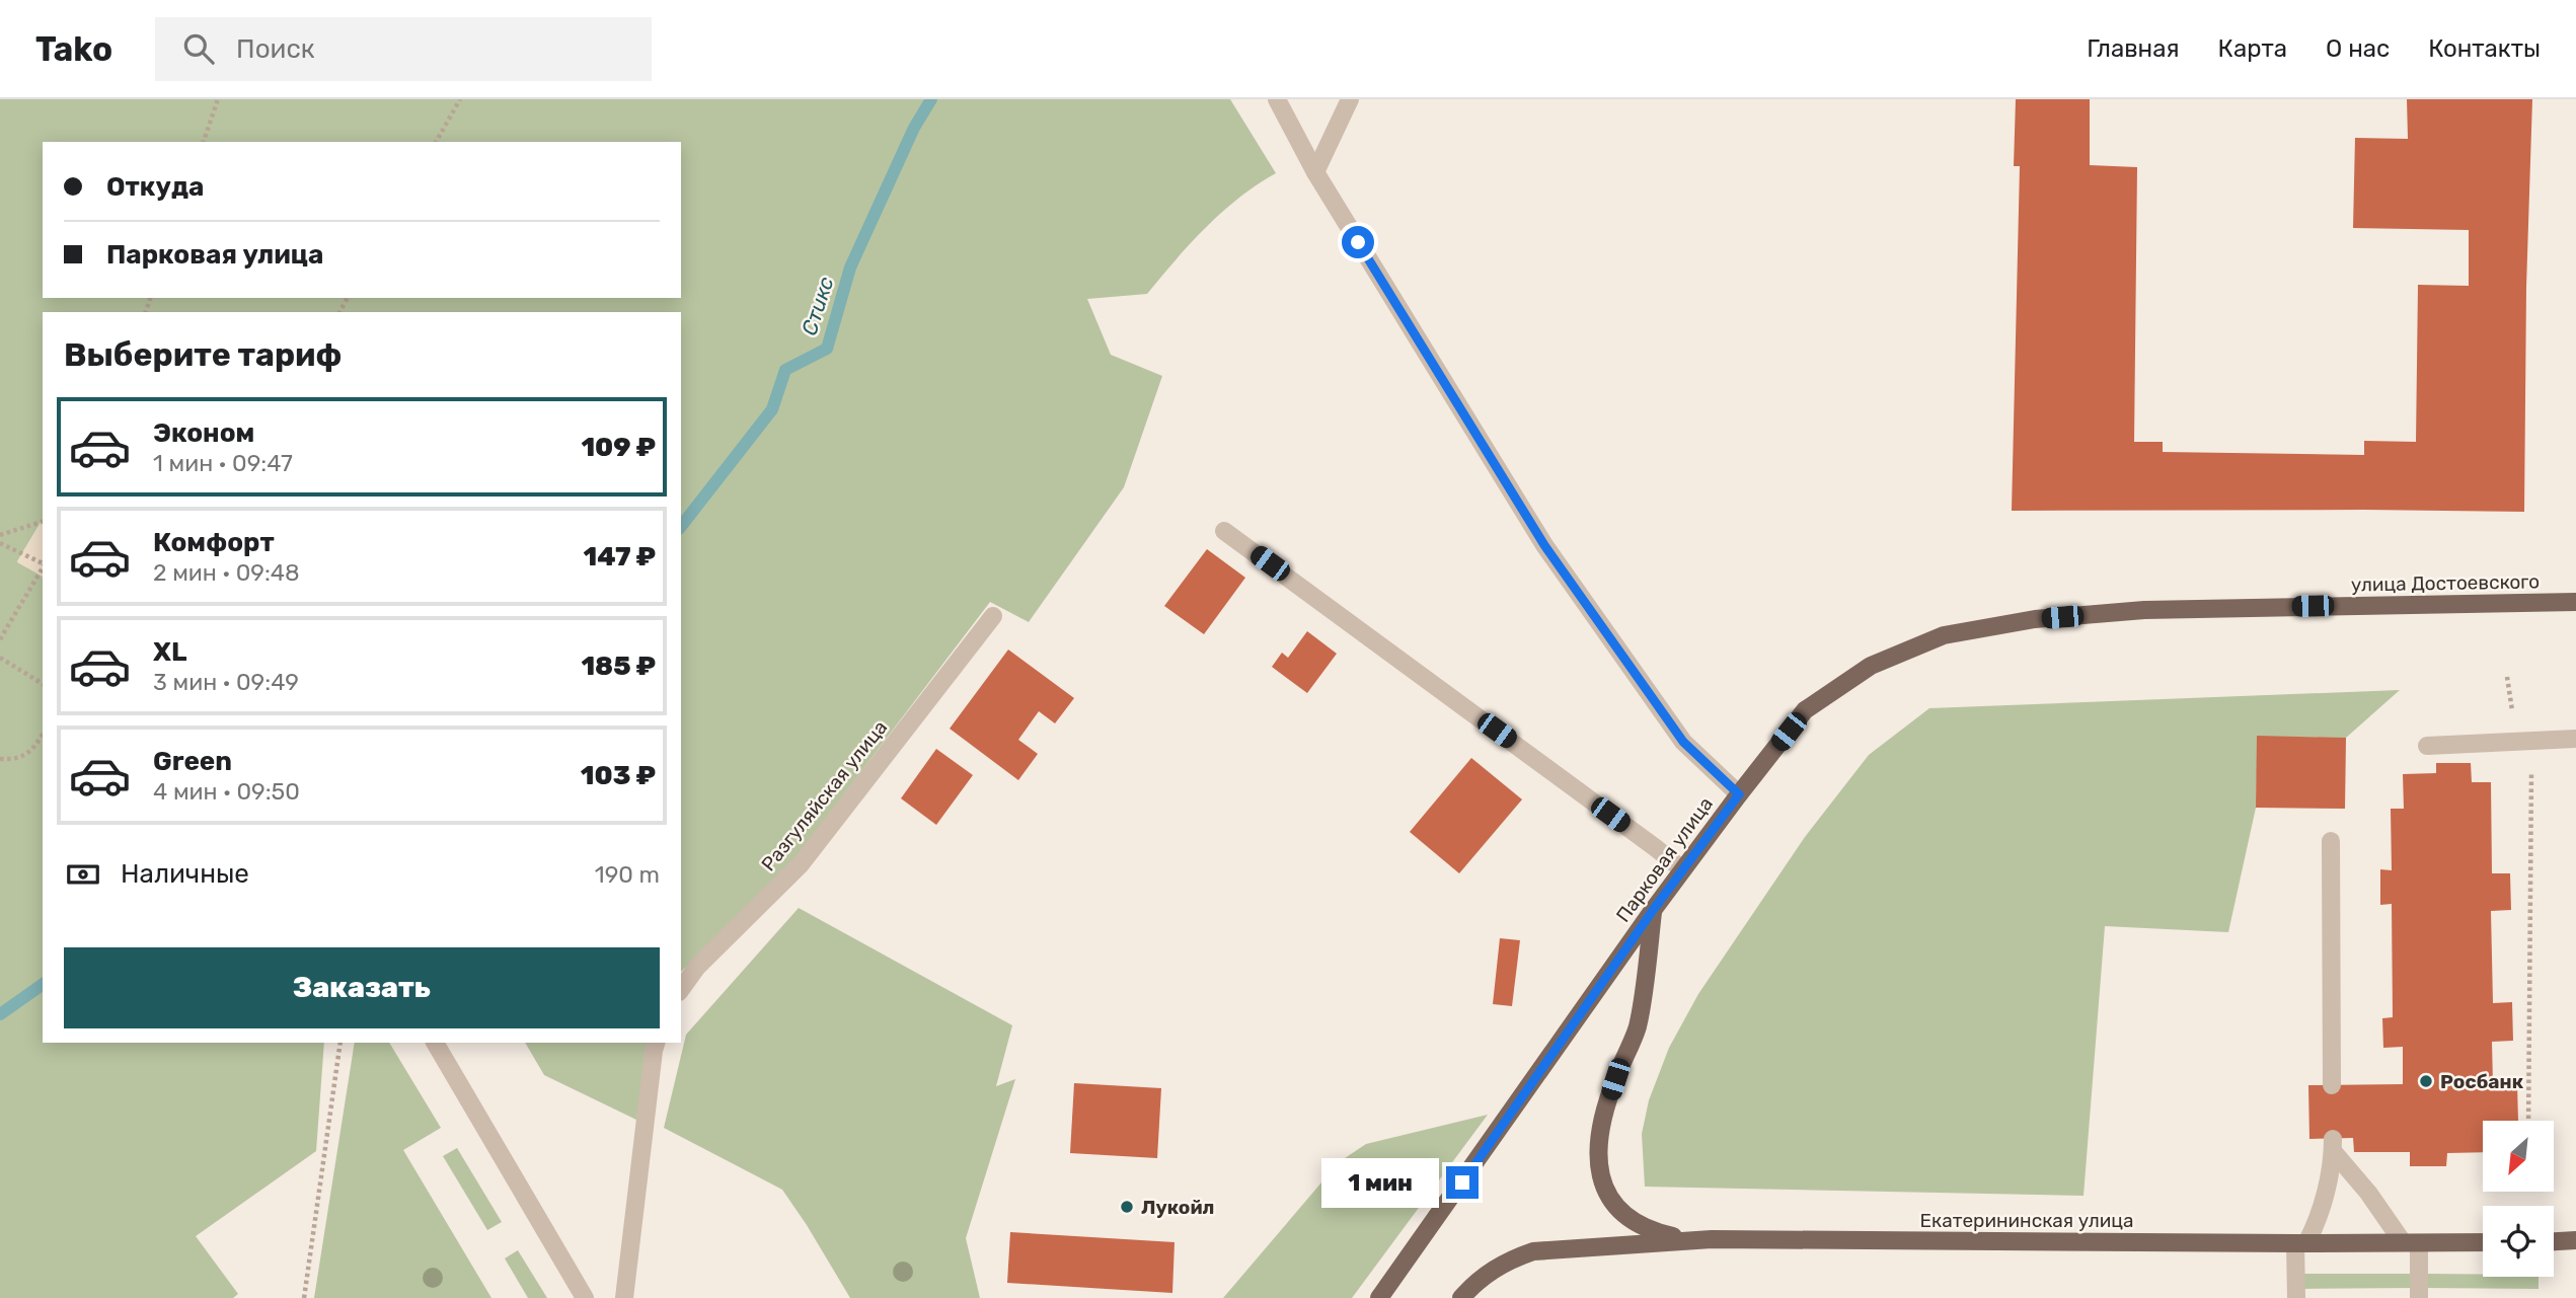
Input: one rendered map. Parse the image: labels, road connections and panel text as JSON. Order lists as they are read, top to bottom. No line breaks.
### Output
{"streets":{"main road":["улица Достоевского","Парковая улица","Екатерининская улица"],"street":["Разгуляйская улица"]},"crossings":[["улица Достоевского","Парковая улица"]],"water":["Стикс"],"places":["Росбанк","Лукойл"],"north":"bottom left","page":{"header":"Tako","search":"Поиск","nav":["Главная","Карта","О нас","Контакты"],"banner":["Откуда","Парковая улица"],"heading":"Выберите тариф","list":[{"name":"Эконом","note":"1 мин · 09:47","value":"109 ₽"},{"name":"Комфорт","note":"2 мин · 09:48","value":"147 ₽"},{"name":"XL","note":"3 мин · 09:49","value":"185 ₽"},{"name":"Green","note":"4 мин · 09:50","value":"103 ₽"}],"pay":["Наличные","190 m"],"buttons":"Заказать","bubble":"1 мин"}}
